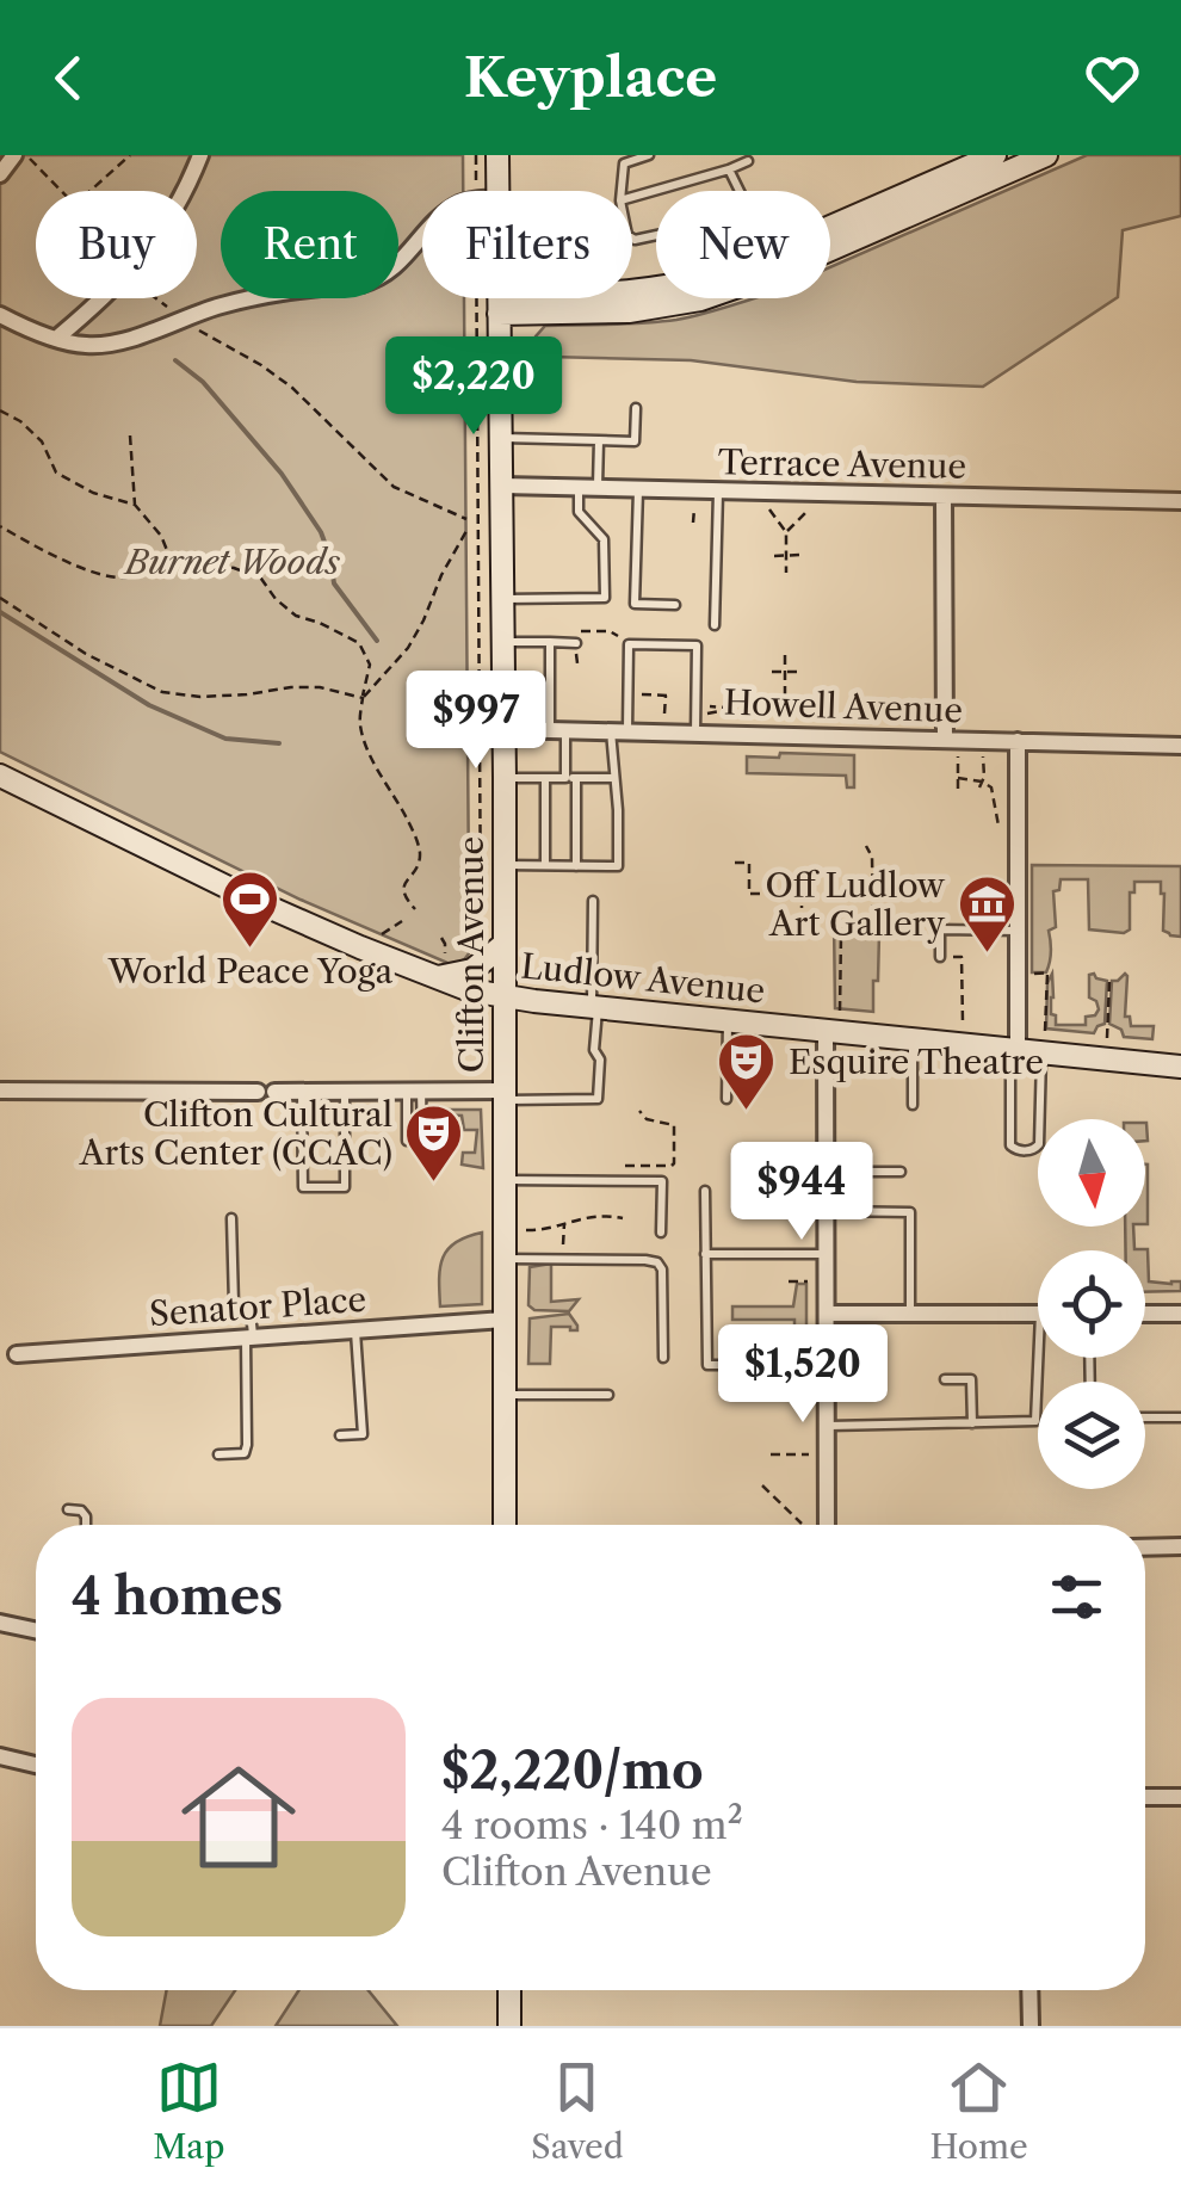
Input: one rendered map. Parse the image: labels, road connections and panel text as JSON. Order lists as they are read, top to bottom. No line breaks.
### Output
{"streets":{"main road":["Clifton Avenue","Ludlow Avenue"],"street":["Terrace Avenue","Howell Avenue","Senator Place"]},"crossings":[["Terrace Avenue","Clifton Avenue"],["Howell Avenue","Clifton Avenue"],["Clifton Avenue","Ludlow Avenue"],["Clifton Avenue","Senator Place"]],"parks":["Burnet Woods"],"places":{"sports":["World Peace Yoga"],"museum":["Off Ludlow Art Gallery"],"theatre":["Esquire Theatre","Clifton Cultural Arts Center (CCAC)"]},"north":"bottom","page":{"header":"Keyplace","chip":["Buy","Rent","Filters","New"],"price":["$2,220","$997","$944","$1,520"],"heading":"4 homes","list":[{"name":"$2,220/mo","note":"4 rooms · 140 m² · Clifton Avenue"}],"tabs":["Map","Saved","Home"]}}
